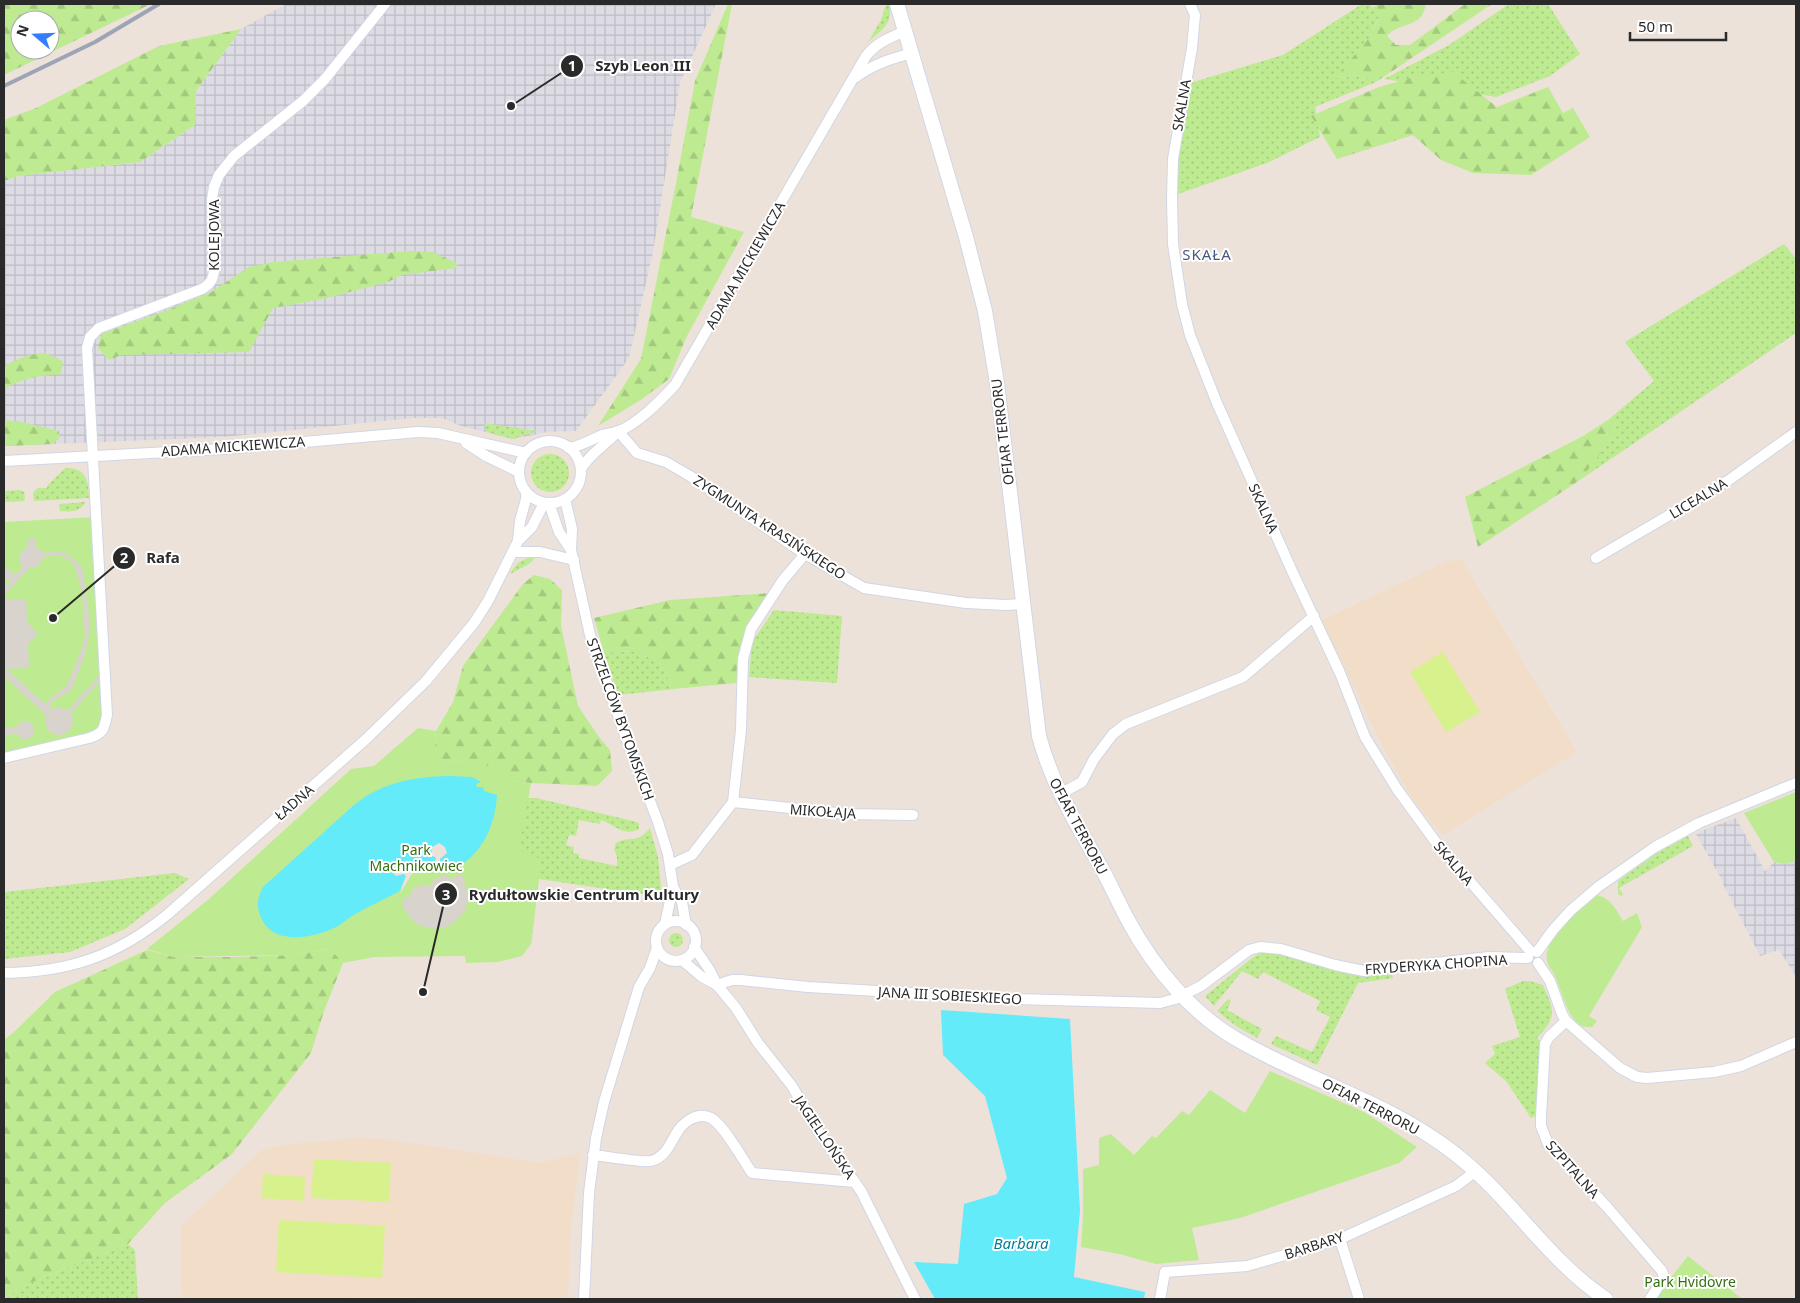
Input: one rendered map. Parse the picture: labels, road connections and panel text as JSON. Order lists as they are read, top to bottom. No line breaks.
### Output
{"streets":{"street":["SKALNA","KOLEJOWA","ADAMA MICKIEWICZA","OFIAR TERRORU","LICEALNA","ZYGMUNTA KRASIŃSKIEGO","STRZELCÓW BYTOMSKICH","ŁADNA","MIKOŁAJA","FRYDERYKA CHOPINA","JANA III SOBIESKIEGO","JAGIELLOŃSKA","SZPITALNA","BARBARY"]},"crossings":[["SKALNA","FRYDERYKA CHOPINA"],["KOLEJOWA","ADAMA MICKIEWICZA"],["ADAMA MICKIEWICZA","OFIAR TERRORU"],["ADAMA MICKIEWICZA","ZYGMUNTA KRASIŃSKIEGO"],["ADAMA MICKIEWICZA","STRZELCÓW BYTOMSKICH"],["ADAMA MICKIEWICZA","ŁADNA"],["OFIAR TERRORU","ZYGMUNTA KRASIŃSKIEGO"],["OFIAR TERRORU","FRYDERYKA CHOPINA"],["OFIAR TERRORU","JANA III SOBIESKIEGO"],["OFIAR TERRORU","BARBARY"],["STRZELCÓW BYTOMSKICH","ŁADNA"],["FRYDERYKA CHOPINA","JANA III SOBIESKIEGO"],["JANA III SOBIESKIEGO","JAGIELLOŃSKA"]],"districts":["SKAŁA"],"water":["Barbara"],"parks":["Park Machnikowiec","Park Hvidovre"],"places":["Szyb Leon III","Rafa","Rydułtowskie Centrum Kultury"],"scale_bar":"50 m","north":"left"}
